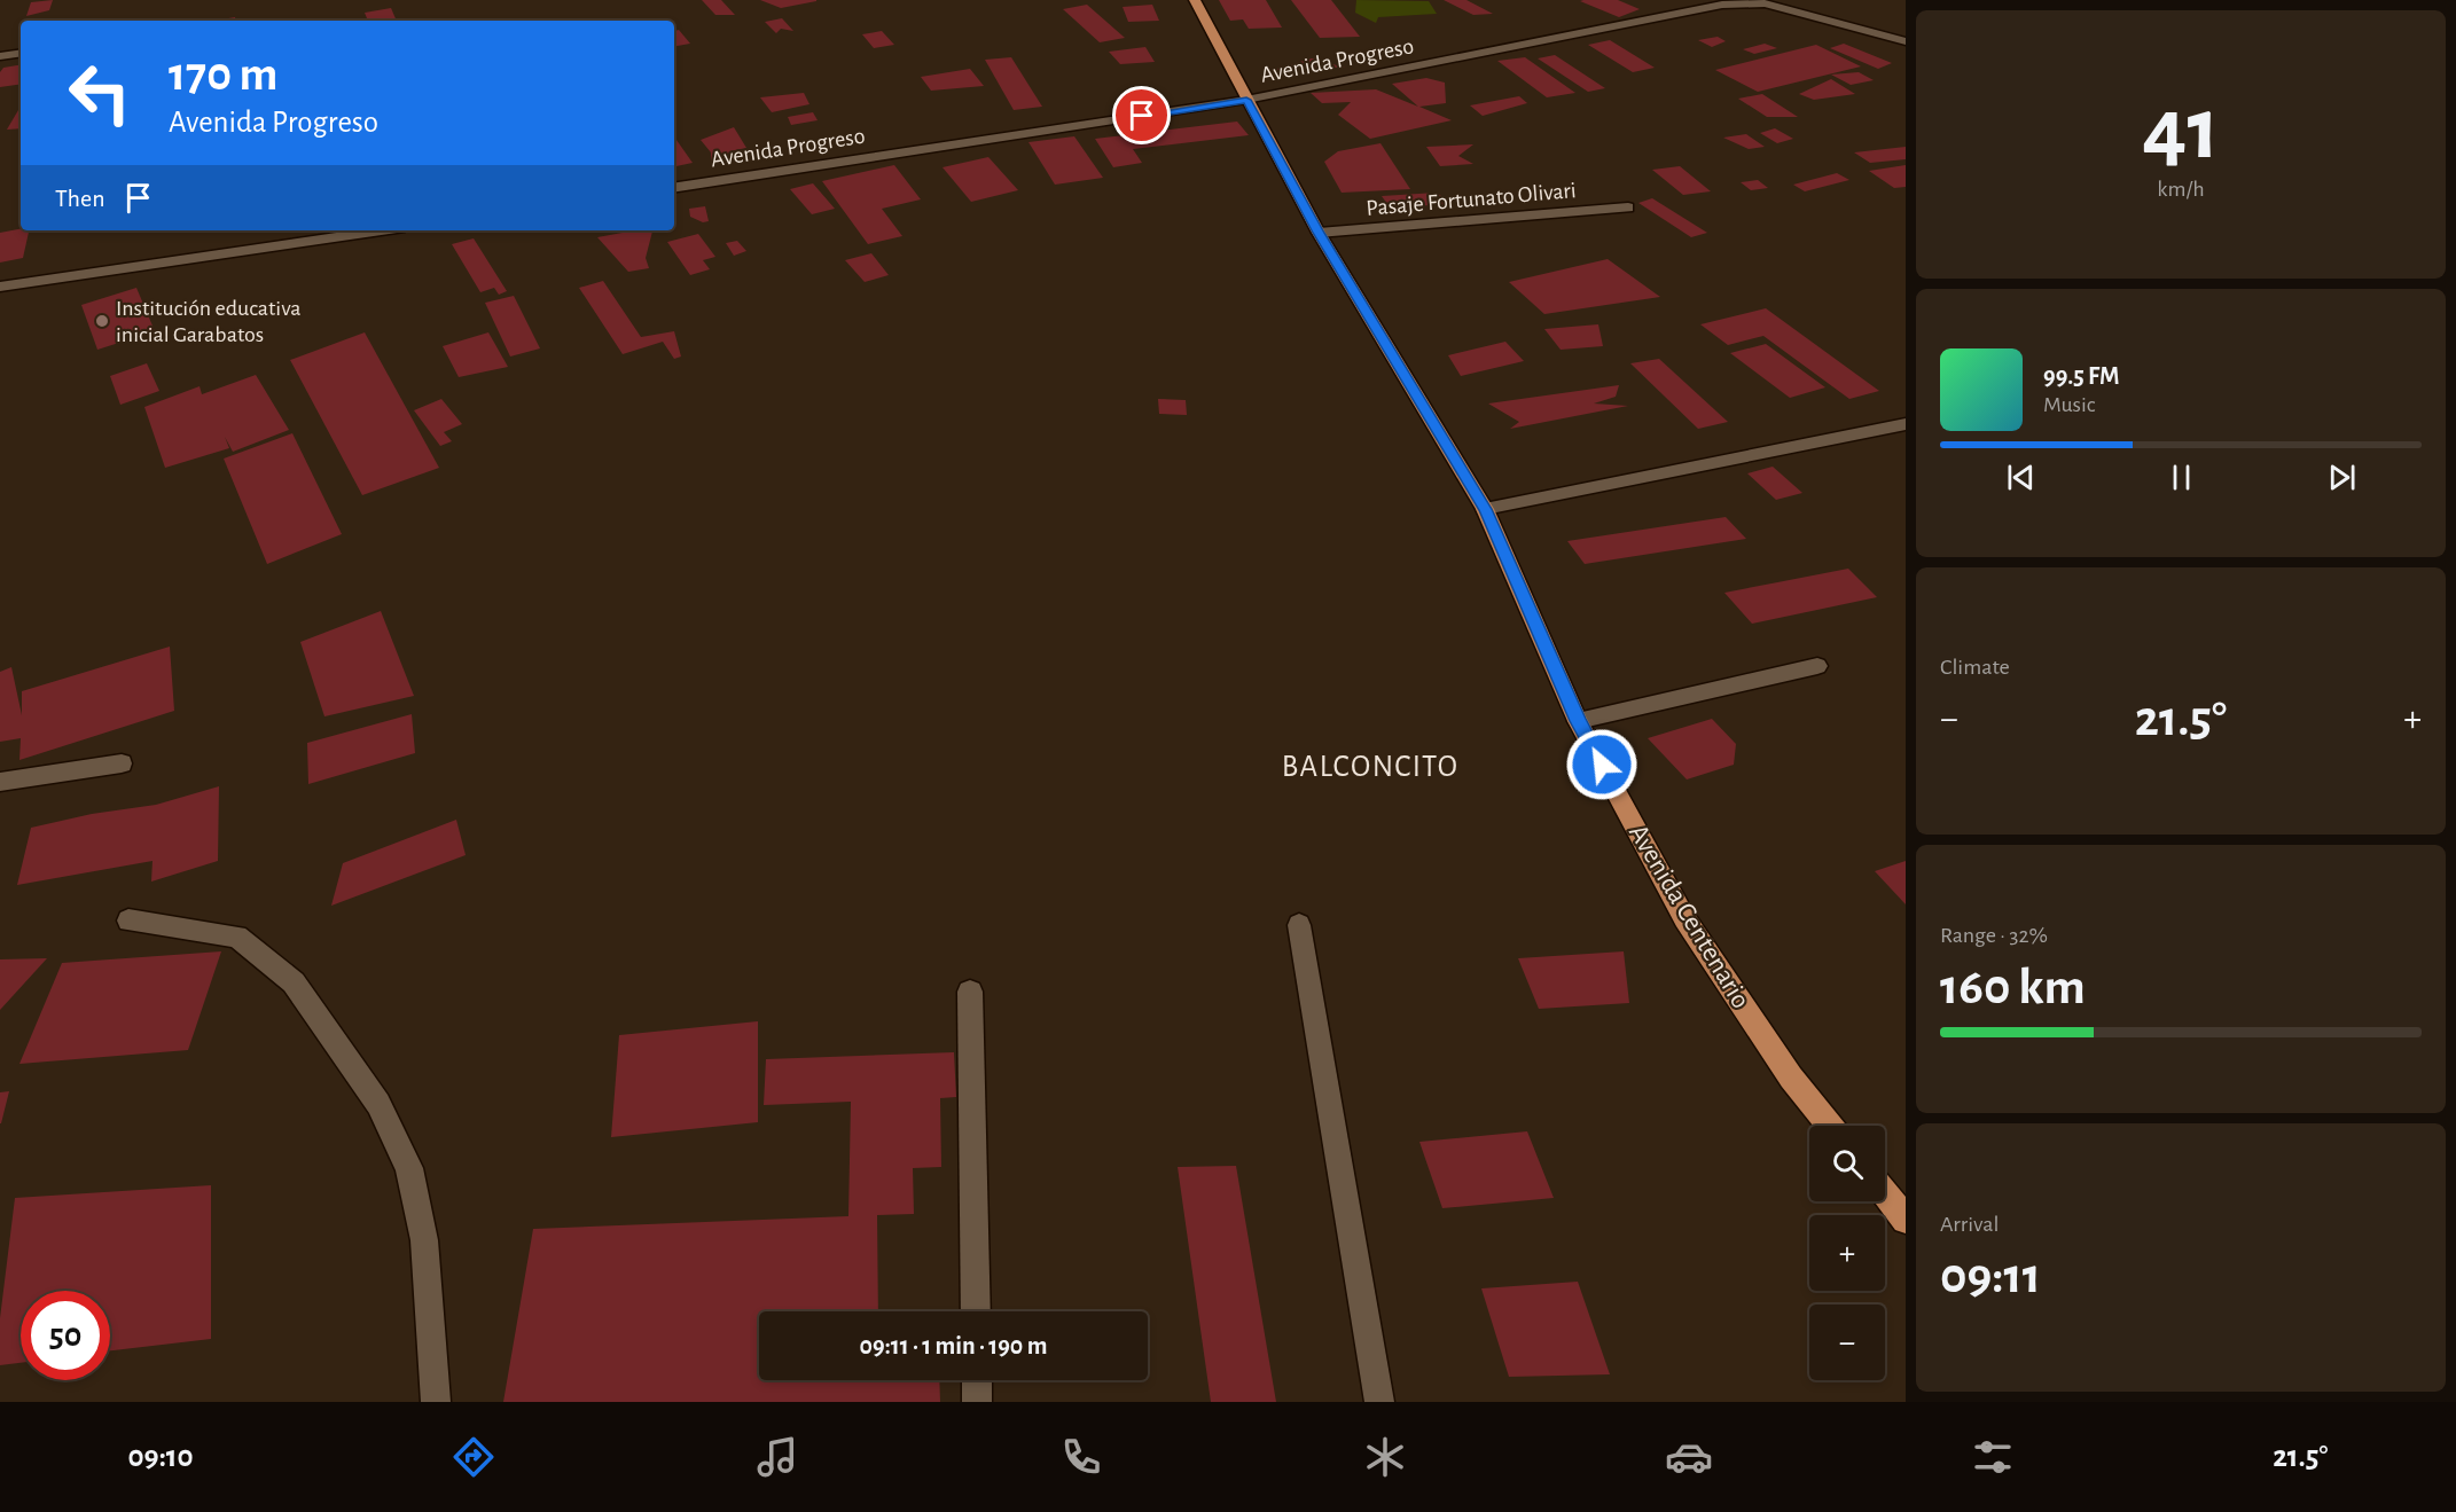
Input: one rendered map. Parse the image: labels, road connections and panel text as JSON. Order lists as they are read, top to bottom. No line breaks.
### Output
{"streets":{"main road":["Avenida Centenario"],"street":["Avenida Progreso","Pasaje Fortunato Olivari"]},"crossings":[["Avenida Progreso","Avenida Centenario"],["Pasaje Fortunato Olivari","Avenida Centenario"]],"districts":["BALCONCITO"],"places":["Institución educativa inicial Garabatos"],"page":{"tile":[["41","km/h"],"Climate",["Range · 32%","160 km"],["Arrival","09:11"]],"turn":["170 m","Avenida Progreso"],"then":"Then","song":["99.5 FM","Music"],"heat":["−","21.5°","+"],"map_buttons":["+","−"],"limit":"50","trip":"09:11 · 1 min · 190 m","tabs":["09:10","21.5°"]}}
